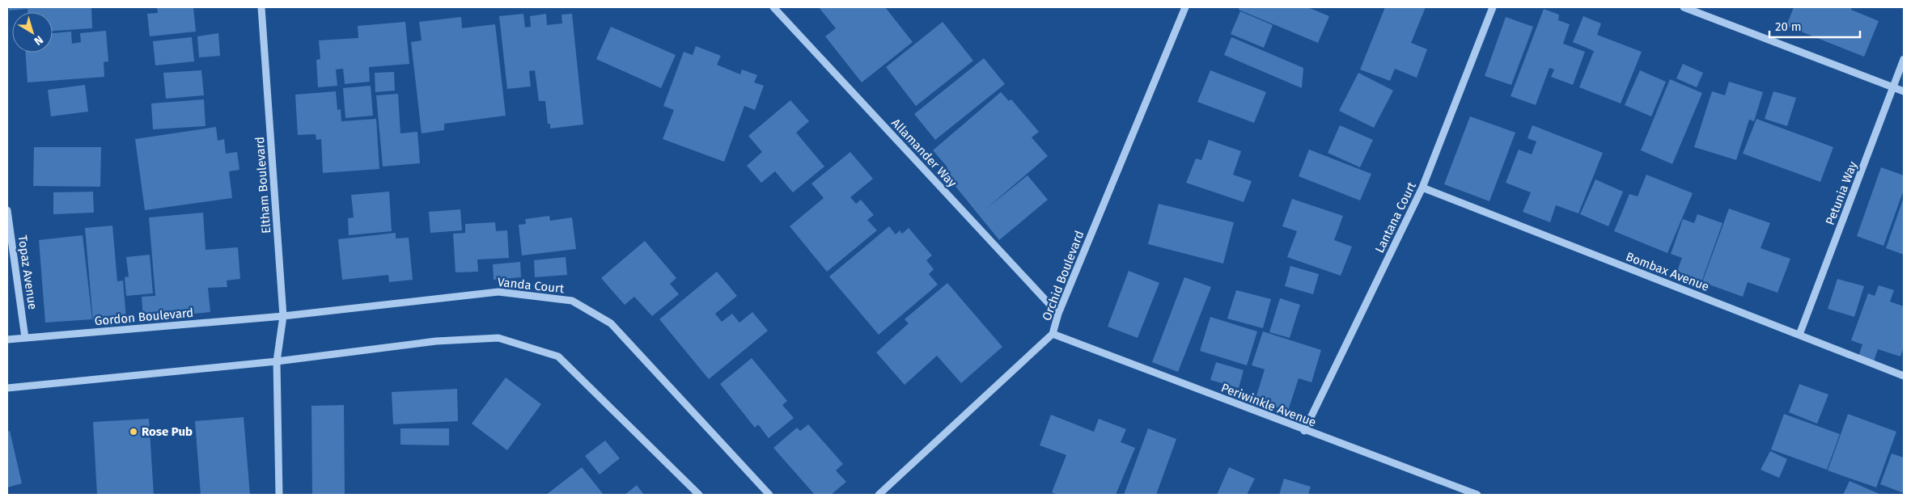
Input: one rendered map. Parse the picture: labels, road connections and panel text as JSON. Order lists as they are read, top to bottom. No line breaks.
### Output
{"streets":{"street":["Allamander Way","Eltham Boulevard","Petunia Way","Lantana Court","Bombax Avenue","Topaz Avenue","Orchid Boulevard","Vanda Court","Gordon Boulevard","Periwinkle Avenue"]},"crossings":[["Allamander Way","Orchid Boulevard"],["Eltham Boulevard","Vanda Court"],["Eltham Boulevard","Gordon Boulevard"],["Petunia Way","Bombax Avenue"],["Lantana Court","Bombax Avenue"],["Lantana Court","Periwinkle Avenue"],["Topaz Avenue","Gordon Boulevard"],["Orchid Boulevard","Periwinkle Avenue"],["Vanda Court","Gordon Boulevard"]],"places":["Rose Pub"],"scale_bar":"20 m","north":"bottom right"}
